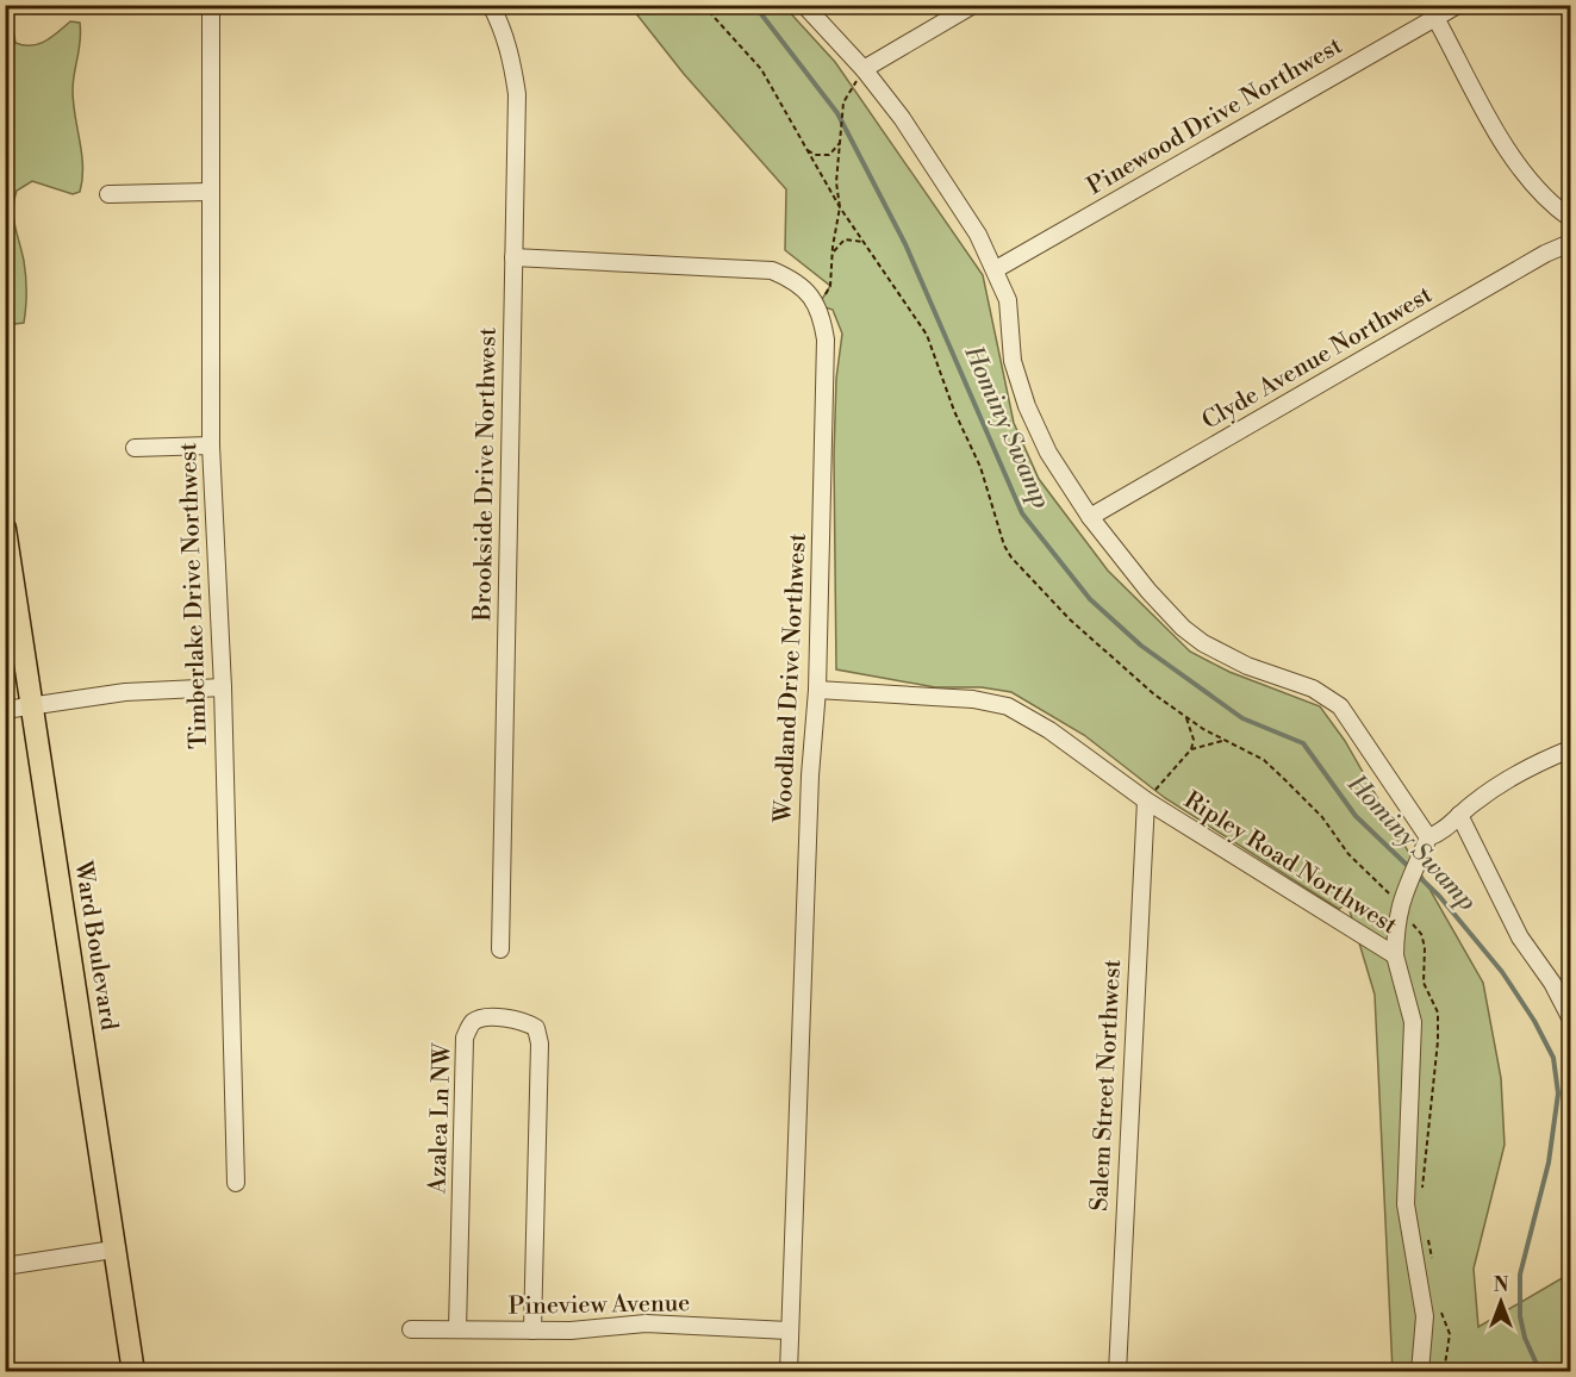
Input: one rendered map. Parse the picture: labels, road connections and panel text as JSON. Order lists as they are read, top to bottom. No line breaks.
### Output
{"streets":{"main road":["Ward Boulevard"],"street":["Pinewood Drive Northwest","Clyde Avenue Northwest","Brookside Drive Northwest","Timberlake Drive Northwest","Woodland Drive Northwest","Ripley Road Northwest","Salem Street Northwest","Azalea Ln NW","Pineview Avenue"]},"crossings":[["Woodland Drive Northwest","Ripley Road Northwest"],["Woodland Drive Northwest","Pineview Avenue"],["Ripley Road Northwest","Salem Street Northwest"],["Azalea Ln NW","Pineview Avenue"]],"water":["Hominy Swamp"],"north":"top"}
